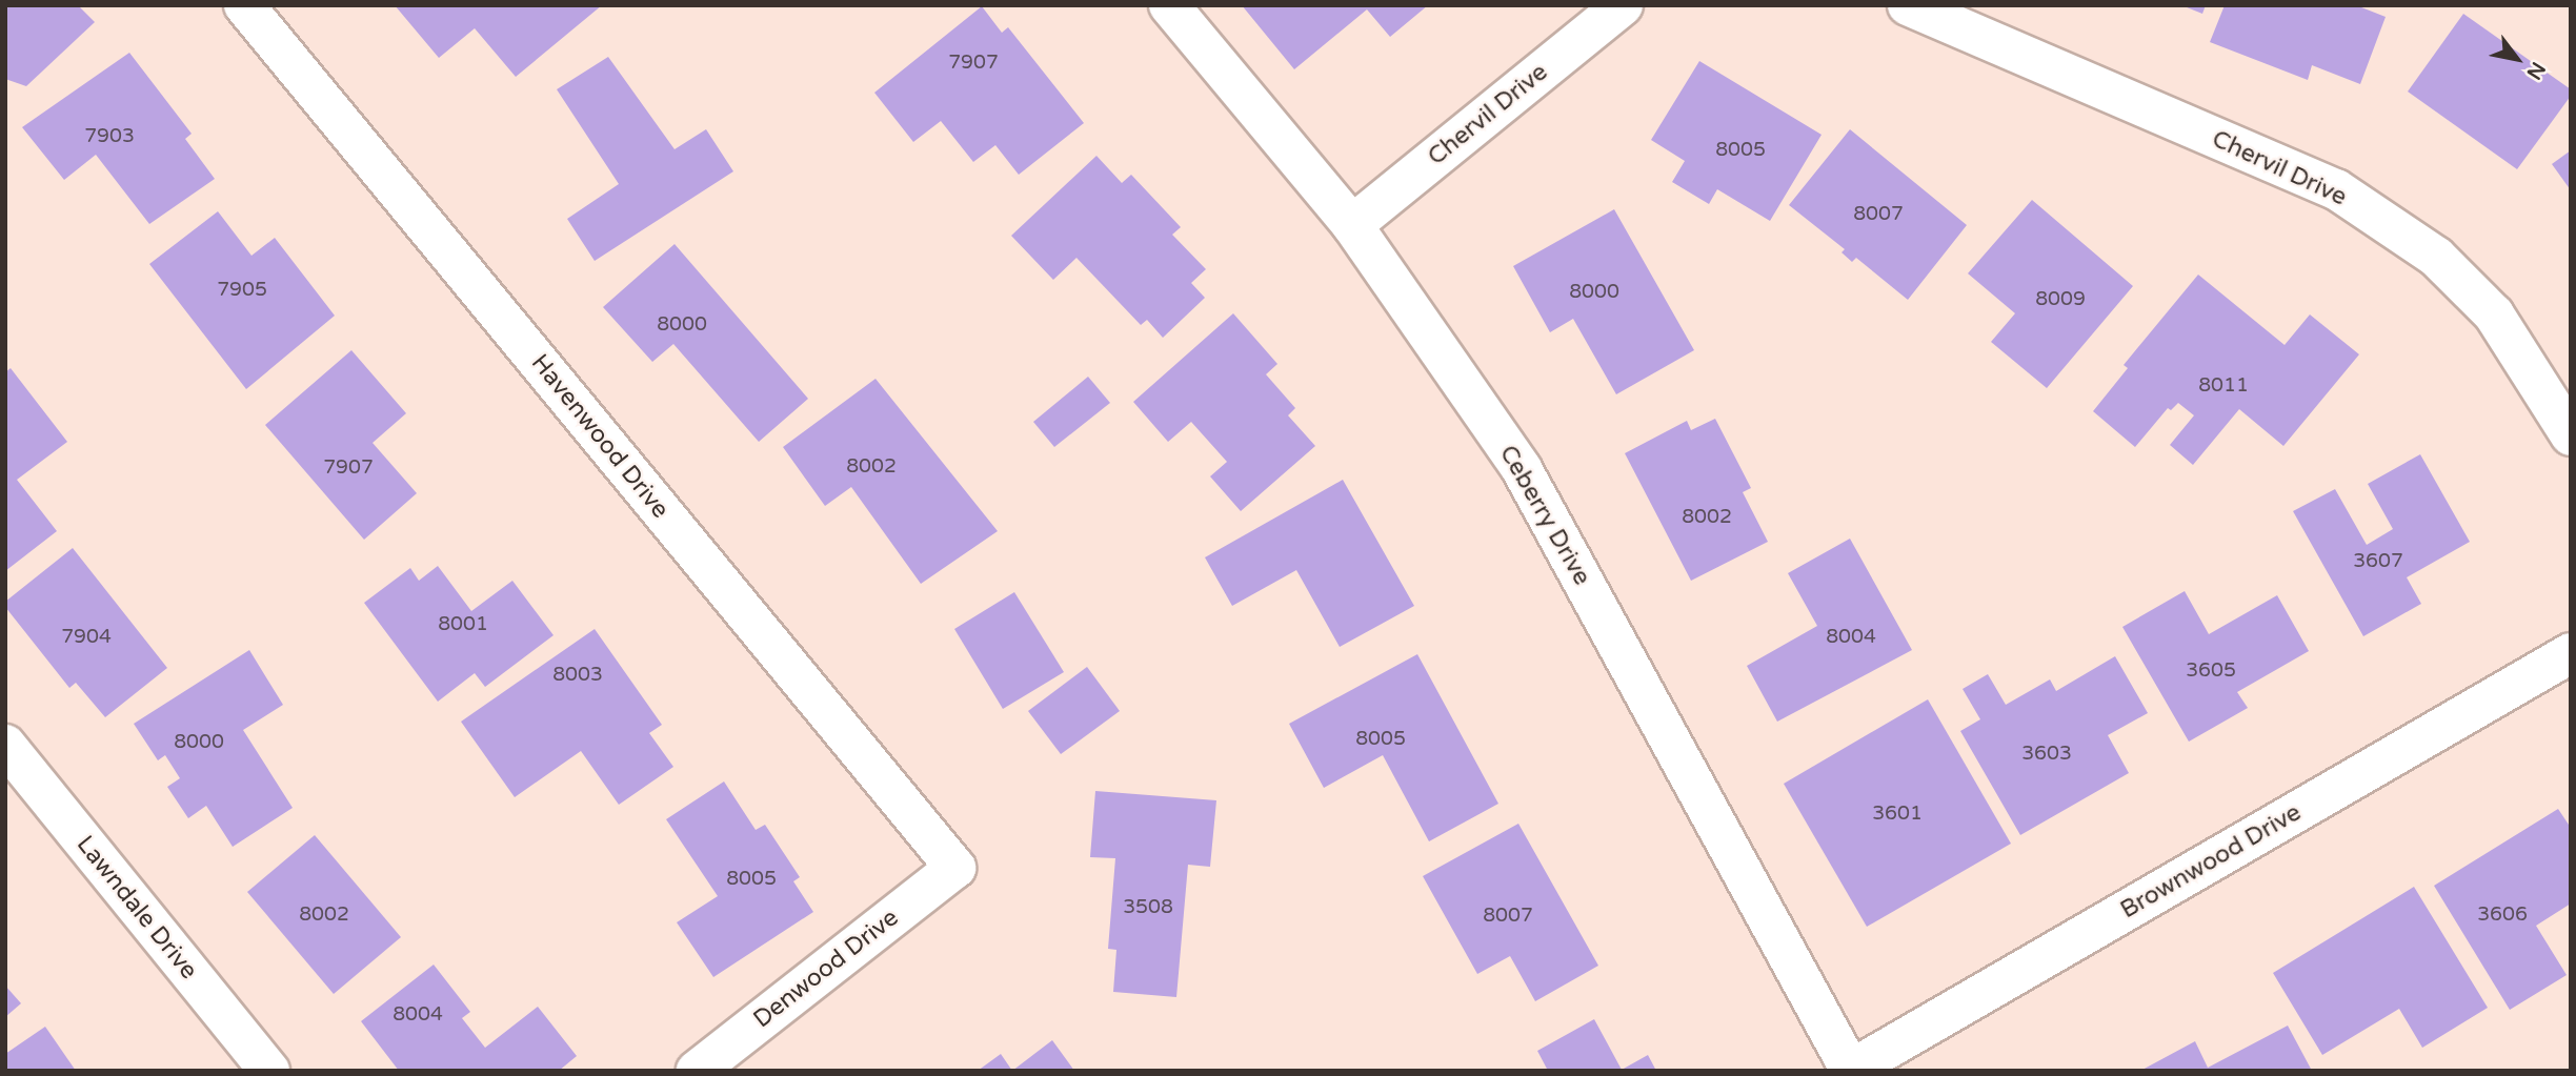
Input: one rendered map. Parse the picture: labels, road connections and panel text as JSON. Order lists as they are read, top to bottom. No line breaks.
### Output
{"streets":{"street":["Chervil Drive","Havenwood Drive","Ceberry Drive","Brownwood Drive","Lawndale Drive","Denwood Drive"]},"crossings":[["Chervil Drive","Ceberry Drive"],["Havenwood Drive","Denwood Drive"],["Ceberry Drive","Brownwood Drive"]],"house_numbers":["7907","7903","8005","8007","7905","8000","8009","8000","8011","8002","7907","8002","3607","8001","7904","8004","3605","8003","8005","8000","3603","3601","8005","3508","8002","3606","8007","8004"],"north":"bottom right"}
